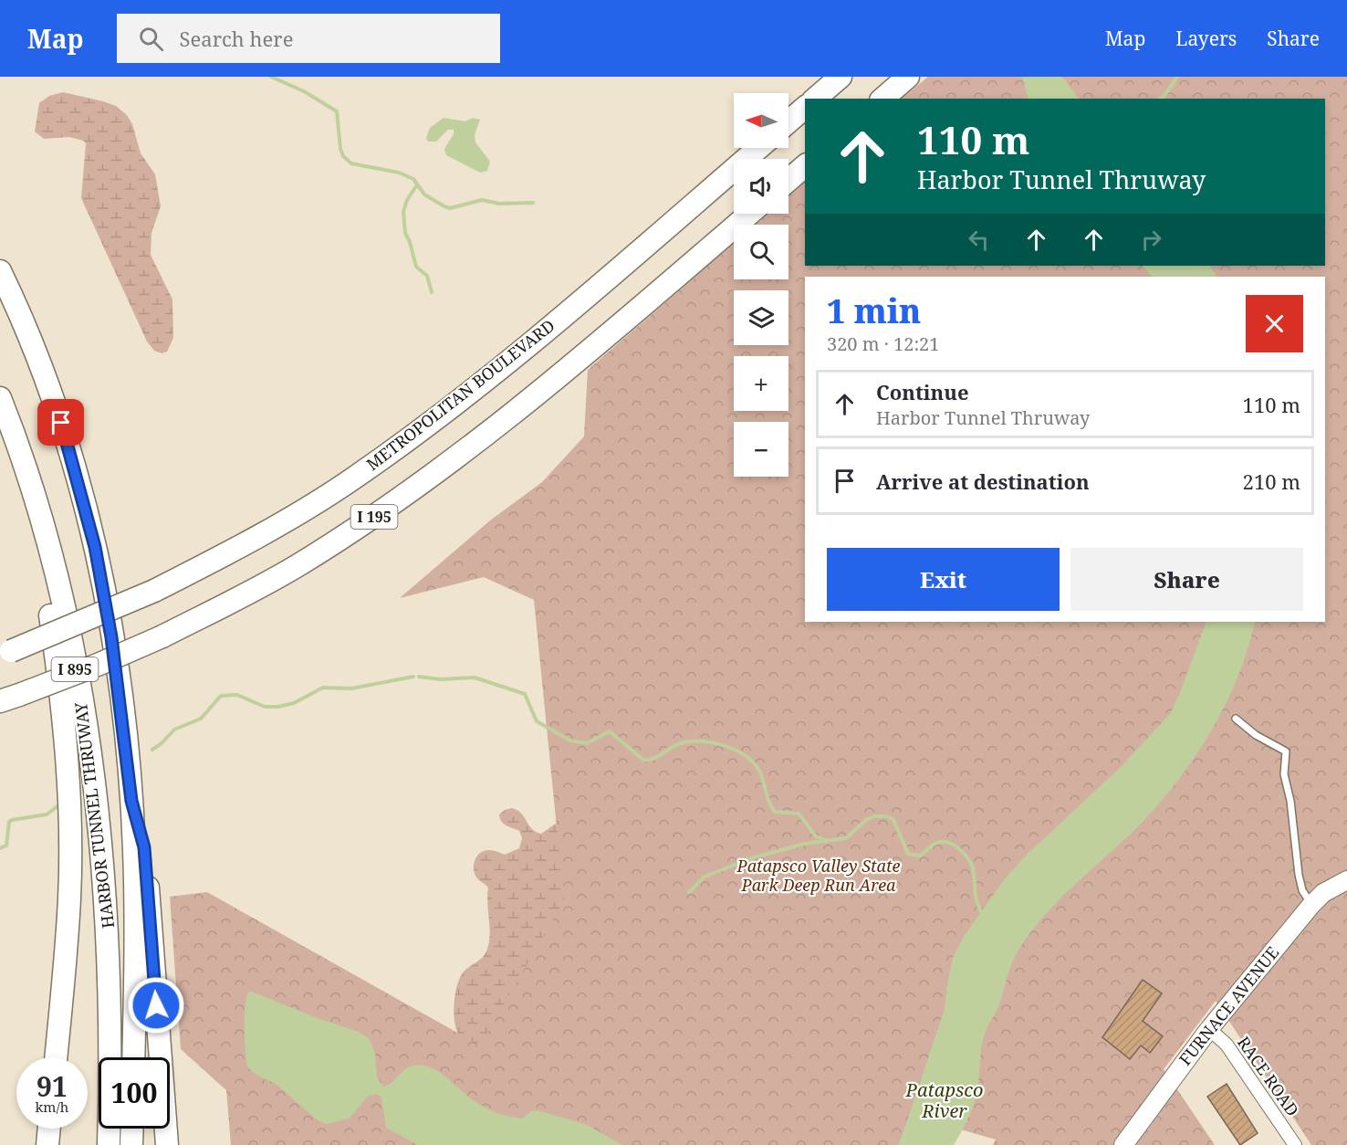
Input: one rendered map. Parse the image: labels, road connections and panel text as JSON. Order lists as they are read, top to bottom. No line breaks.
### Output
{"streets":{"highway":["METROPOLITAN BOULEVARD","I 195","I 895","HARBOR TUNNEL THRUWAY"],"street":["FURNACE AVENUE","RACE ROAD"]},"crossings":[["FURNACE AVENUE","RACE ROAD"]],"water":["Patapsco River"],"parks":["Patapsco Valley State Park Deep Run Area"],"north":"left","page":{"header":"Map","search":"Search here","nav":["Map","Layers","Share"],"map_buttons":["+","−"],"turn":["110 m","Harbor Tunnel Thruway"],"heading":["1 min","320 m · 12:21"],"list":[{"name":"Continue","note":"Harbor Tunnel Thruway","value":"110 m"},{"name":"Arrive at destination","value":"210 m"}],"buttons":["Exit","Share"],"speed":"91 km/h","limit":"100"}}
